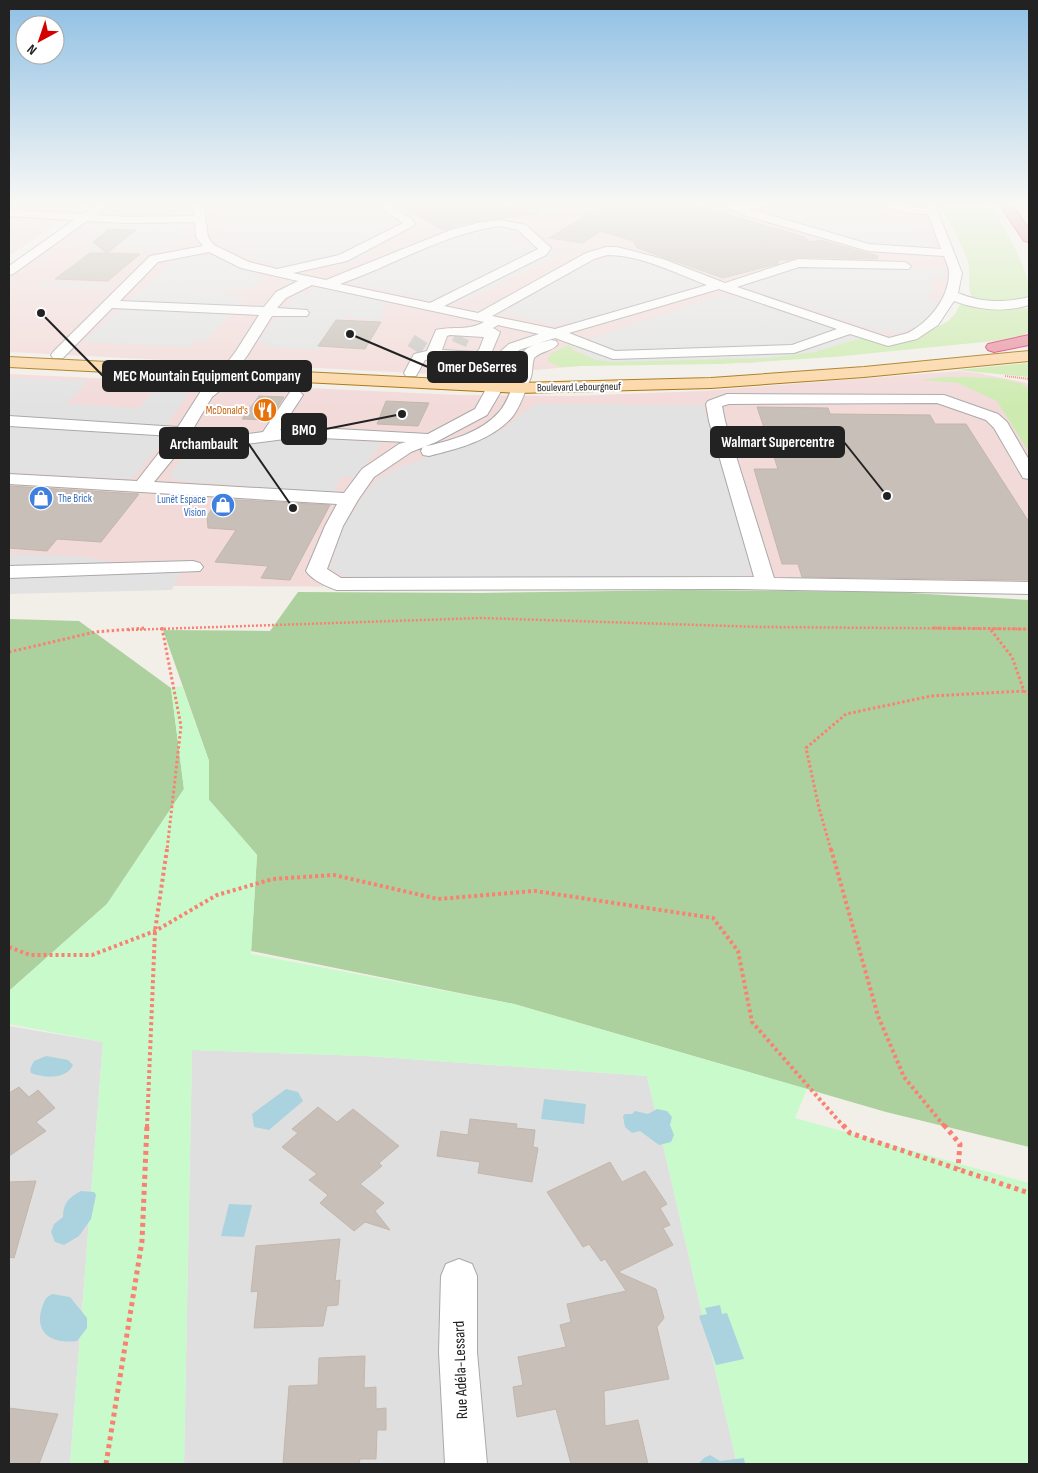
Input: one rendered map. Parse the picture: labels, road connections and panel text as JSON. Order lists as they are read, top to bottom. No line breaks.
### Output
{"streets":{"main road":["Boulevard Lebourgneuf"],"street":["Rue Adéla-Lessard"]},"places":{"other":["MEC Mountain Equipment Company","Omer DeSerres","BMO","Walmart Supercentre","Archambault"],"restaurant":["McDonald's"],"shop":["The Brick","Lunët Espace Vision"]},"north":"bottom left"}
